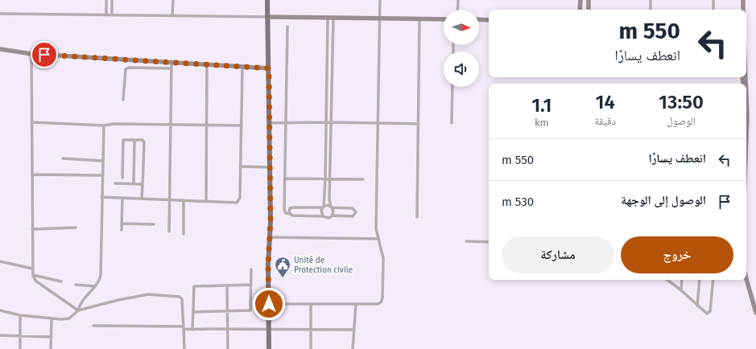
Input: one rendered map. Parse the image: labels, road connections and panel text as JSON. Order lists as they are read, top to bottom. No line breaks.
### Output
{"places":{"public building":["Unité de Protection civile"]},"north":"right","page":{"turn":["550 m","انعطف يسارًا"],"eta":["13:50","الوصول","14","دقيقة","1.1","km"],"list":[{"name":"انعطف يسارًا","value":"550 m"},{"name":"الوصول إلى الوجهة","value":"530 m"}],"buttons":["خروج","مشاركة"]}}
